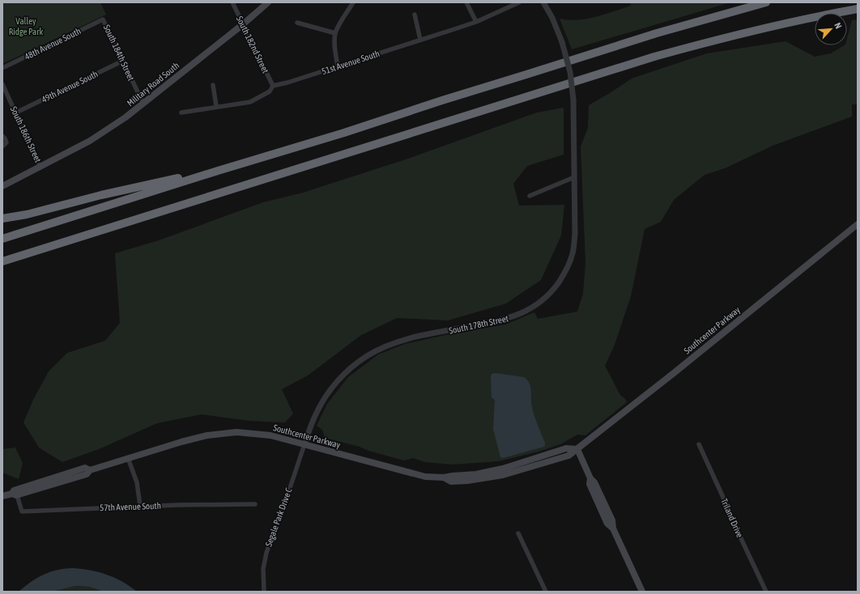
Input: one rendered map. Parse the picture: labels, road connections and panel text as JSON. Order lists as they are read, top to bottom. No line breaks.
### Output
{"streets":{"main road":["Military Road South","Southcenter Parkway"],"street":["48th Avenue South","South 182nd Street","South 184th Street","51st Avenue South","49th Avenue South","South 186th Street","South 178th Street","57th Avenue South","Segale Park Drive C","Triland Drive"]},"crossings":[["48th Avenue South","South 184th Street"],["South 182nd Street","51st Avenue South"],["South 182nd Street","Military Road South"],["South 184th Street","Military Road South"],["South 184th Street","49th Avenue South"],["Military Road South","South 186th Street"],["49th Avenue South","South 186th Street"],["South 178th Street","Southcenter Parkway"],["South 178th Street","Segale Park Drive C"],["Southcenter Parkway","57th Avenue South"],["Southcenter Parkway","Segale Park Drive C"]],"parks":["Valley Ridge Park"],"north":"top right"}
